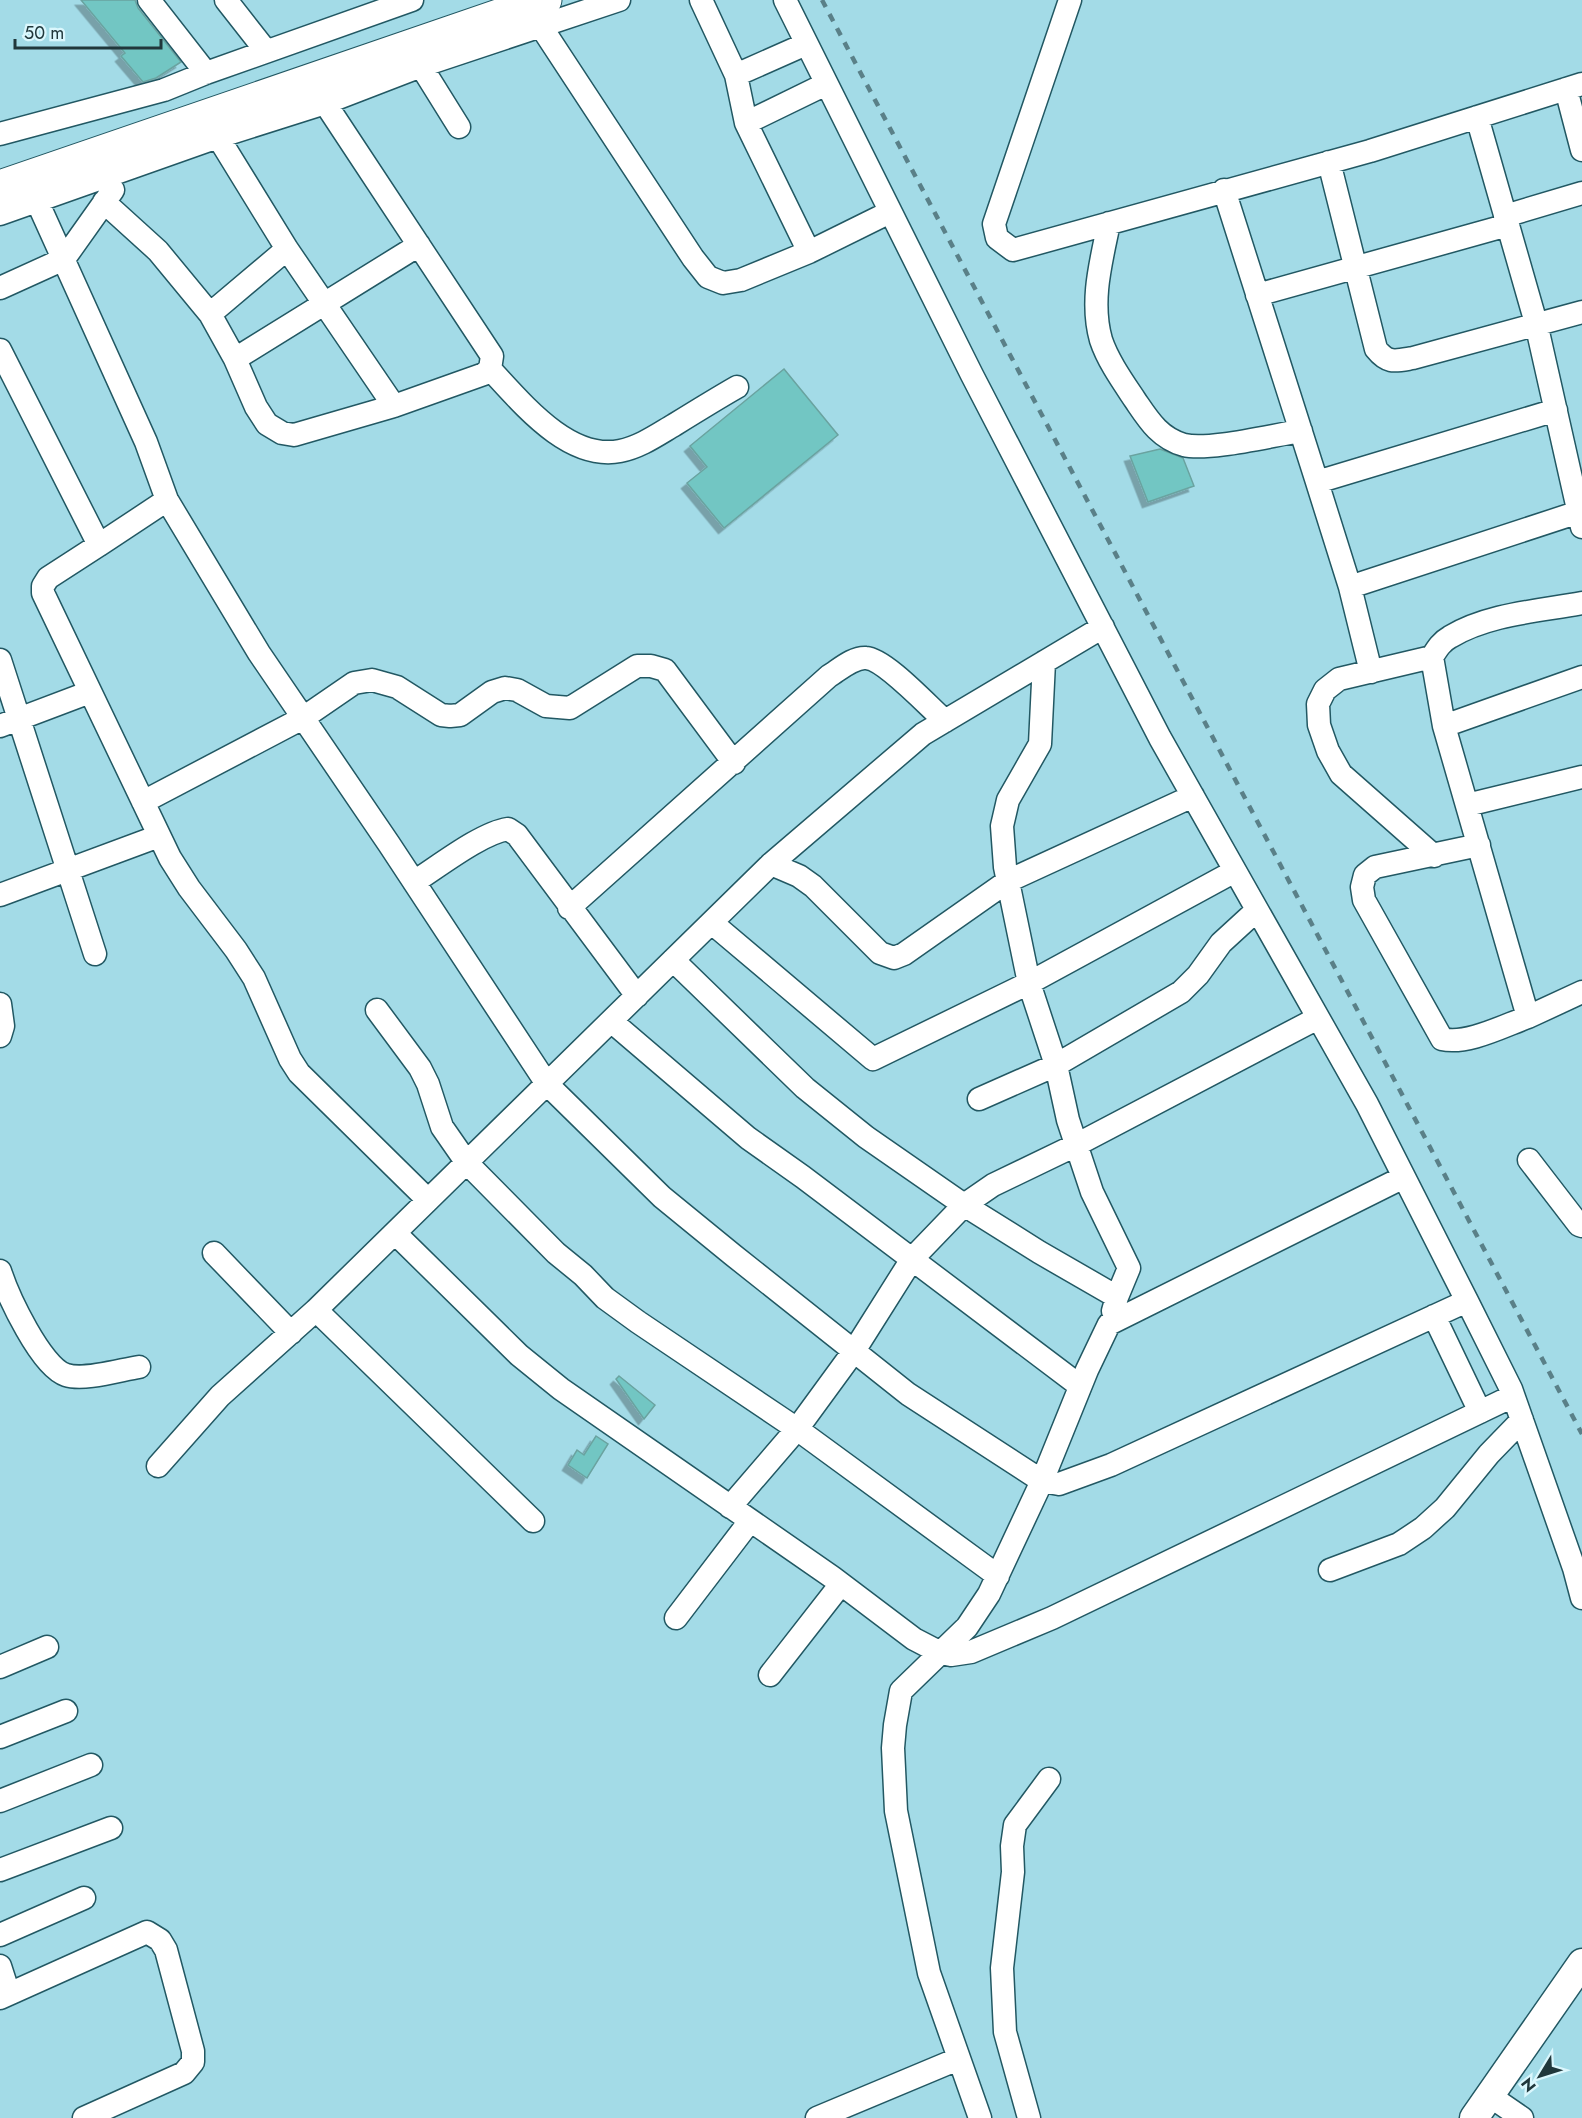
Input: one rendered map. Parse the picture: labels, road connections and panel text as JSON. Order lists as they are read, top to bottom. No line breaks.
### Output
{"scale_bar":"50 m","north":"bottom left"}
